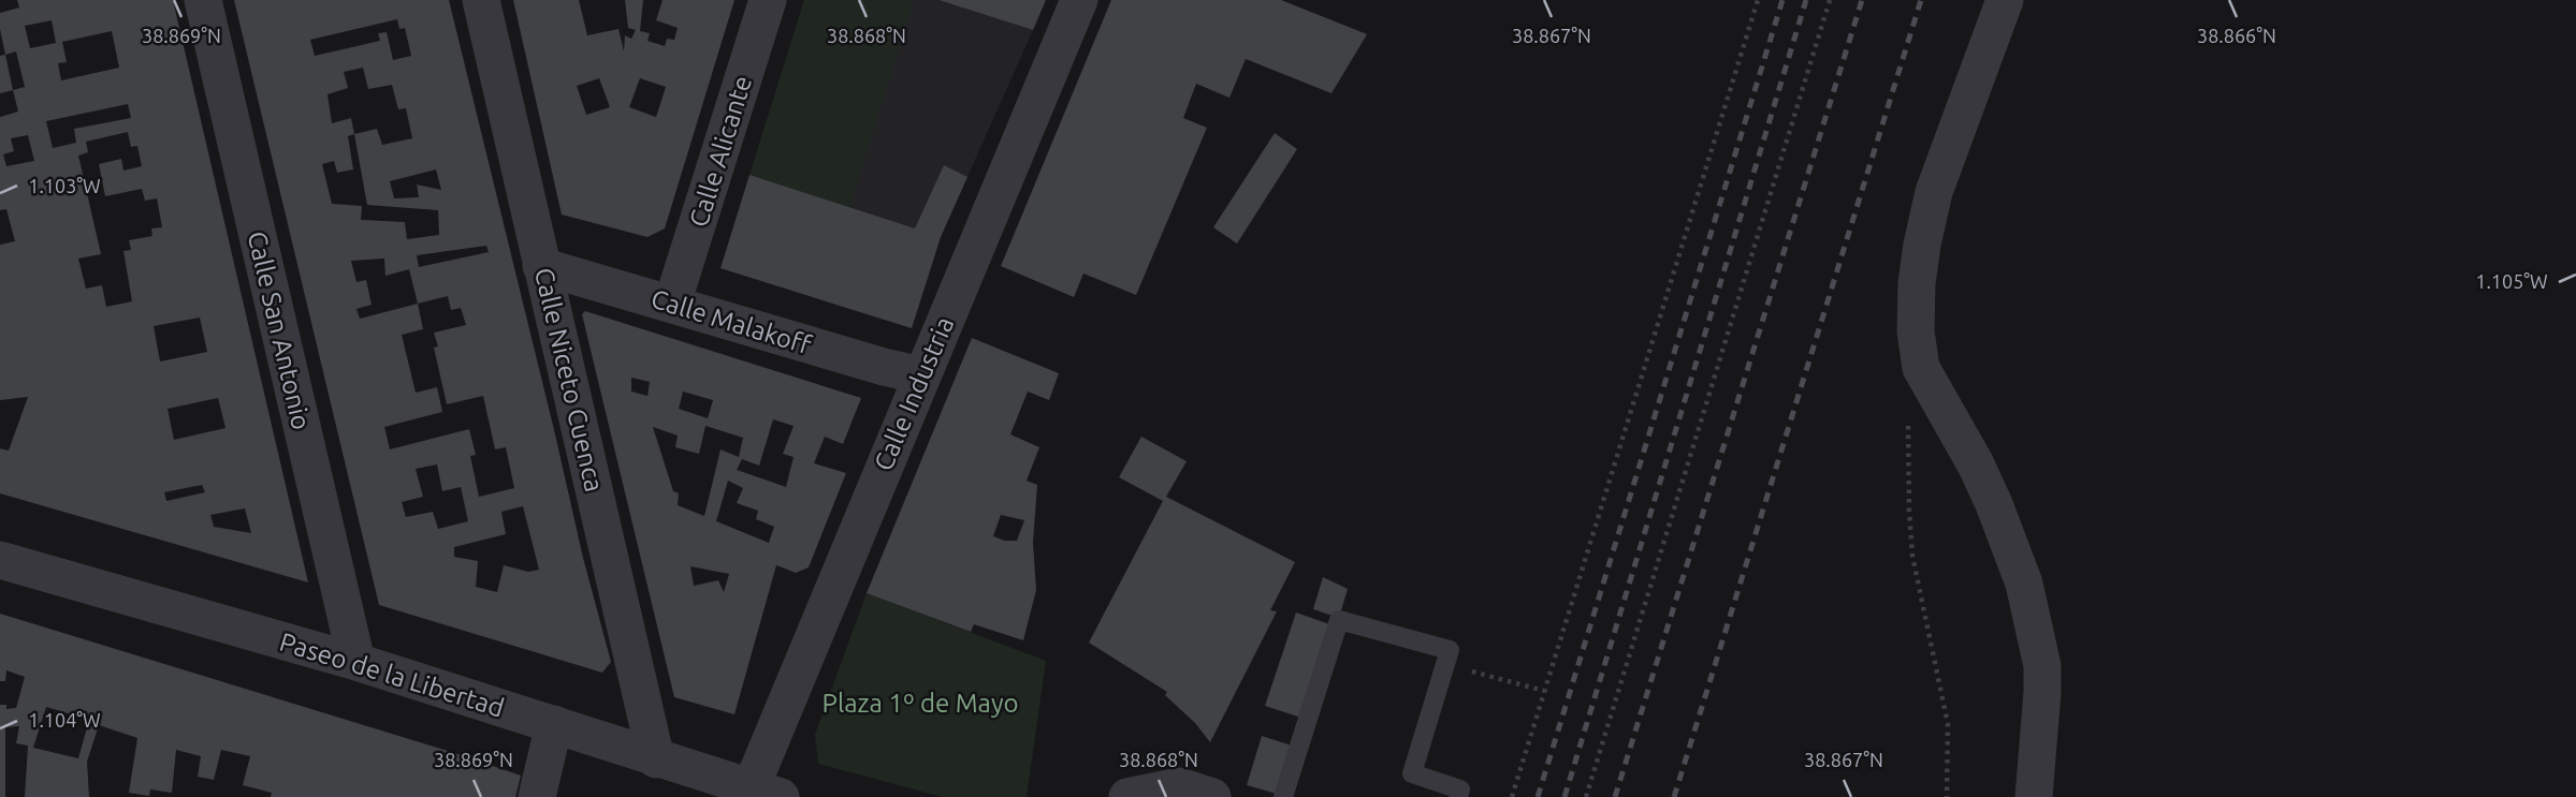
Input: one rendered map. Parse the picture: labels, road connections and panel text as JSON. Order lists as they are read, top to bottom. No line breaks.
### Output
{"streets":{"street":["Calle Alicante","Calle Malakoff","Calle San Antonio","Calle Niceto Cuenca","Calle Industria","Paseo de la Libertad"]},"crossings":[["Calle Alicante","Calle Malakoff"],["Calle Malakoff","Calle Niceto Cuenca"],["Calle Malakoff","Calle Industria"],["Calle San Antonio","Paseo de la Libertad"],["Calle Niceto Cuenca","Paseo de la Libertad"],["Calle Industria","Paseo de la Libertad"]],"parks":["Plaza 1º de Mayo"],"coordinates":["38.869°N","38.868°N","38.867°N","38.866°N","1.103°W","1.105°W","1.104°W"]}
